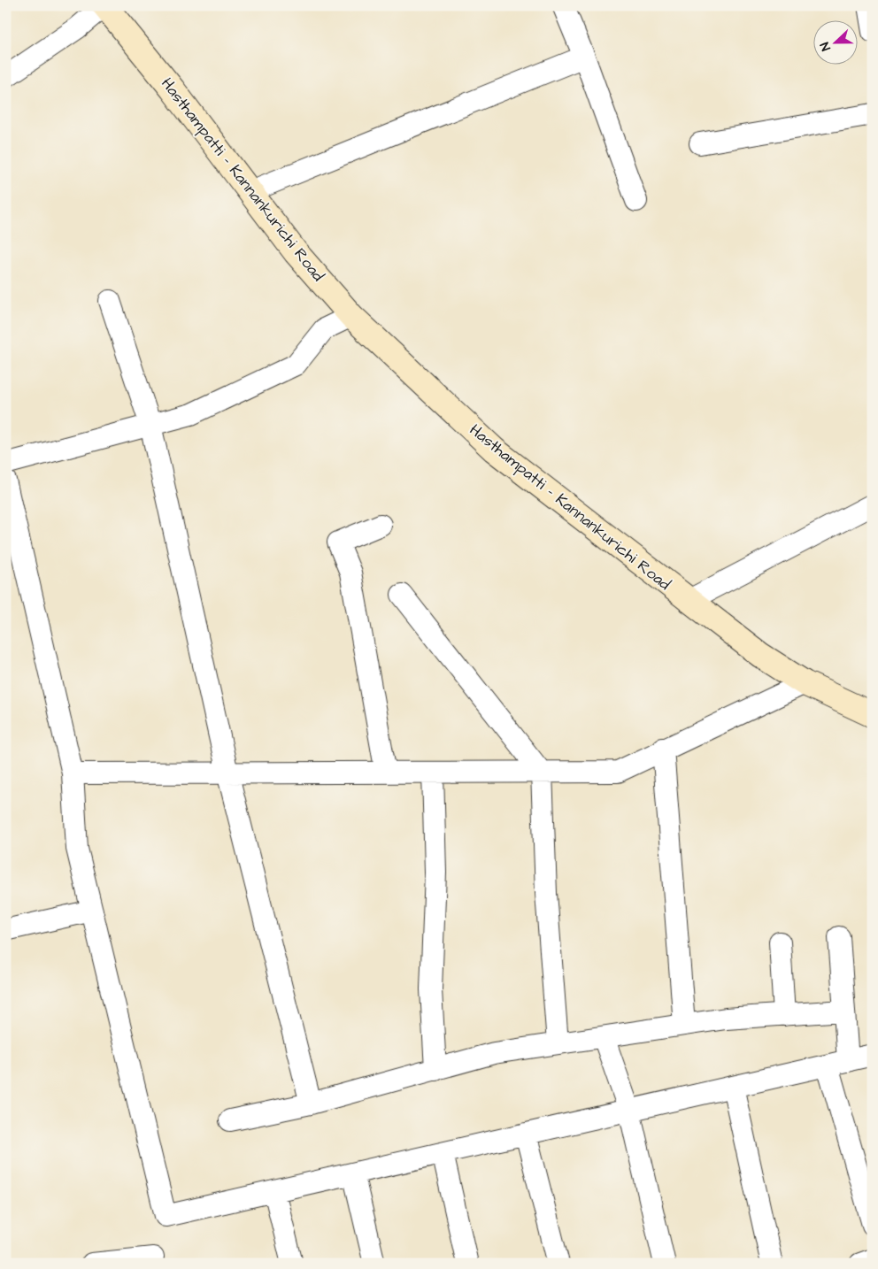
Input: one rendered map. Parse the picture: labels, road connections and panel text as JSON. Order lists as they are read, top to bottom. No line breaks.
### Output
{"streets":{"main road":["Hasthampatti - Kannankurichi Road"]},"north":"left"}
